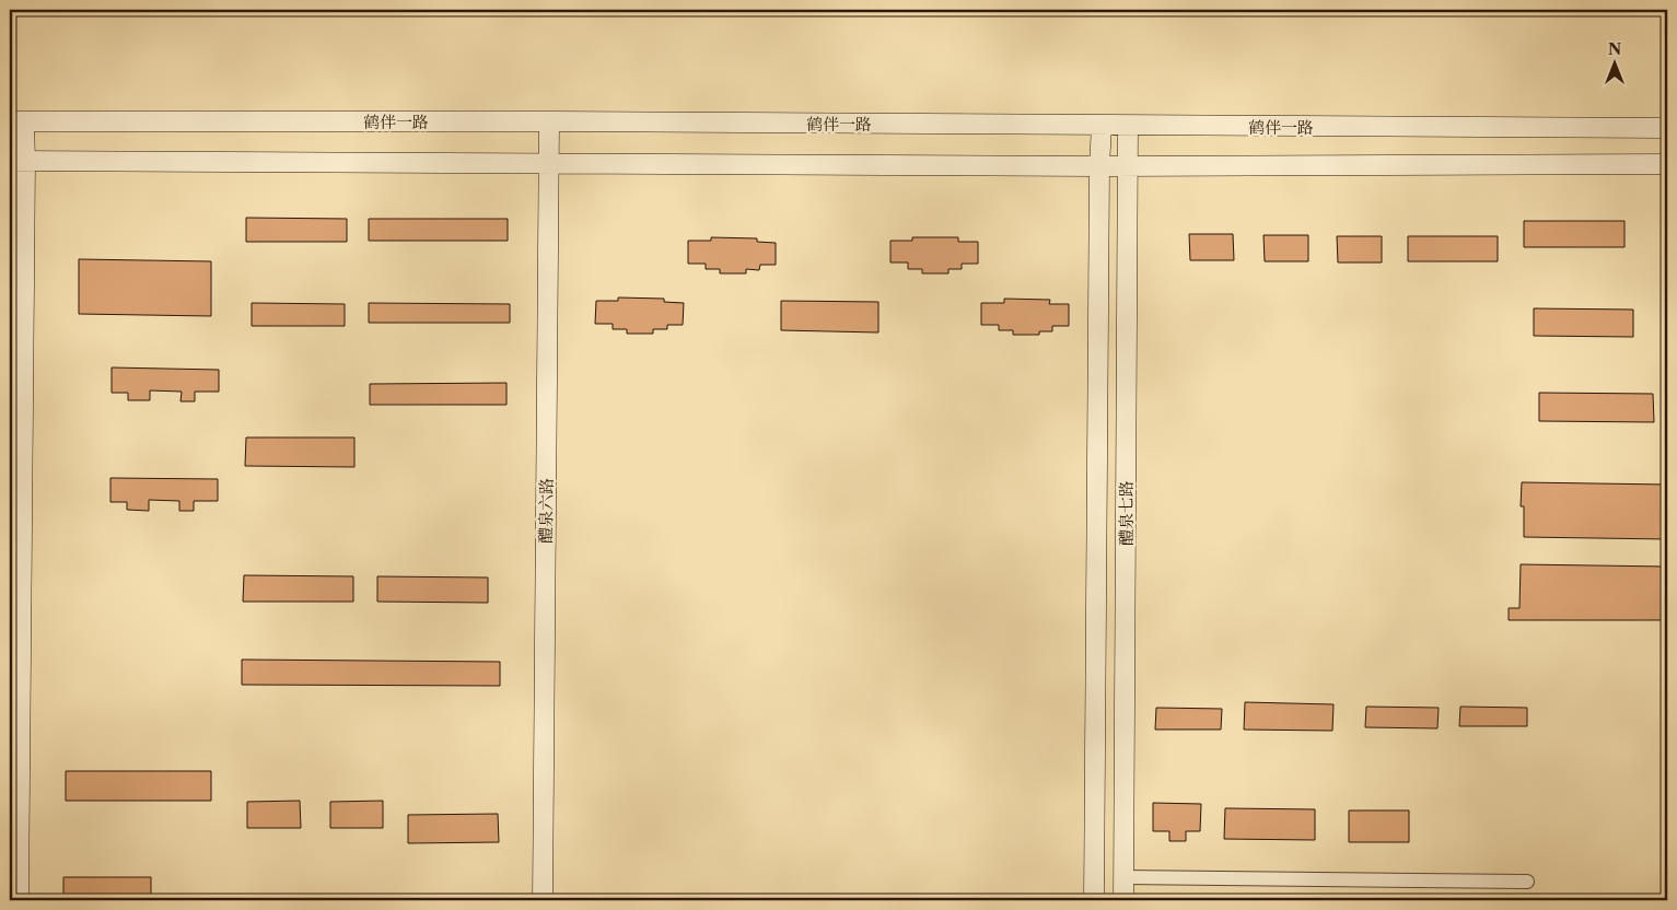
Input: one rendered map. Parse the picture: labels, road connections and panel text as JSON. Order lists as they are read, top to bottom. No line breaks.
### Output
{"streets":{"main road":["鹤伴一路","醴泉六路","醴泉七路"]},"crossings":[["鹤伴一路","醴泉六路"],["鹤伴一路","醴泉七路"]],"north":"top"}
